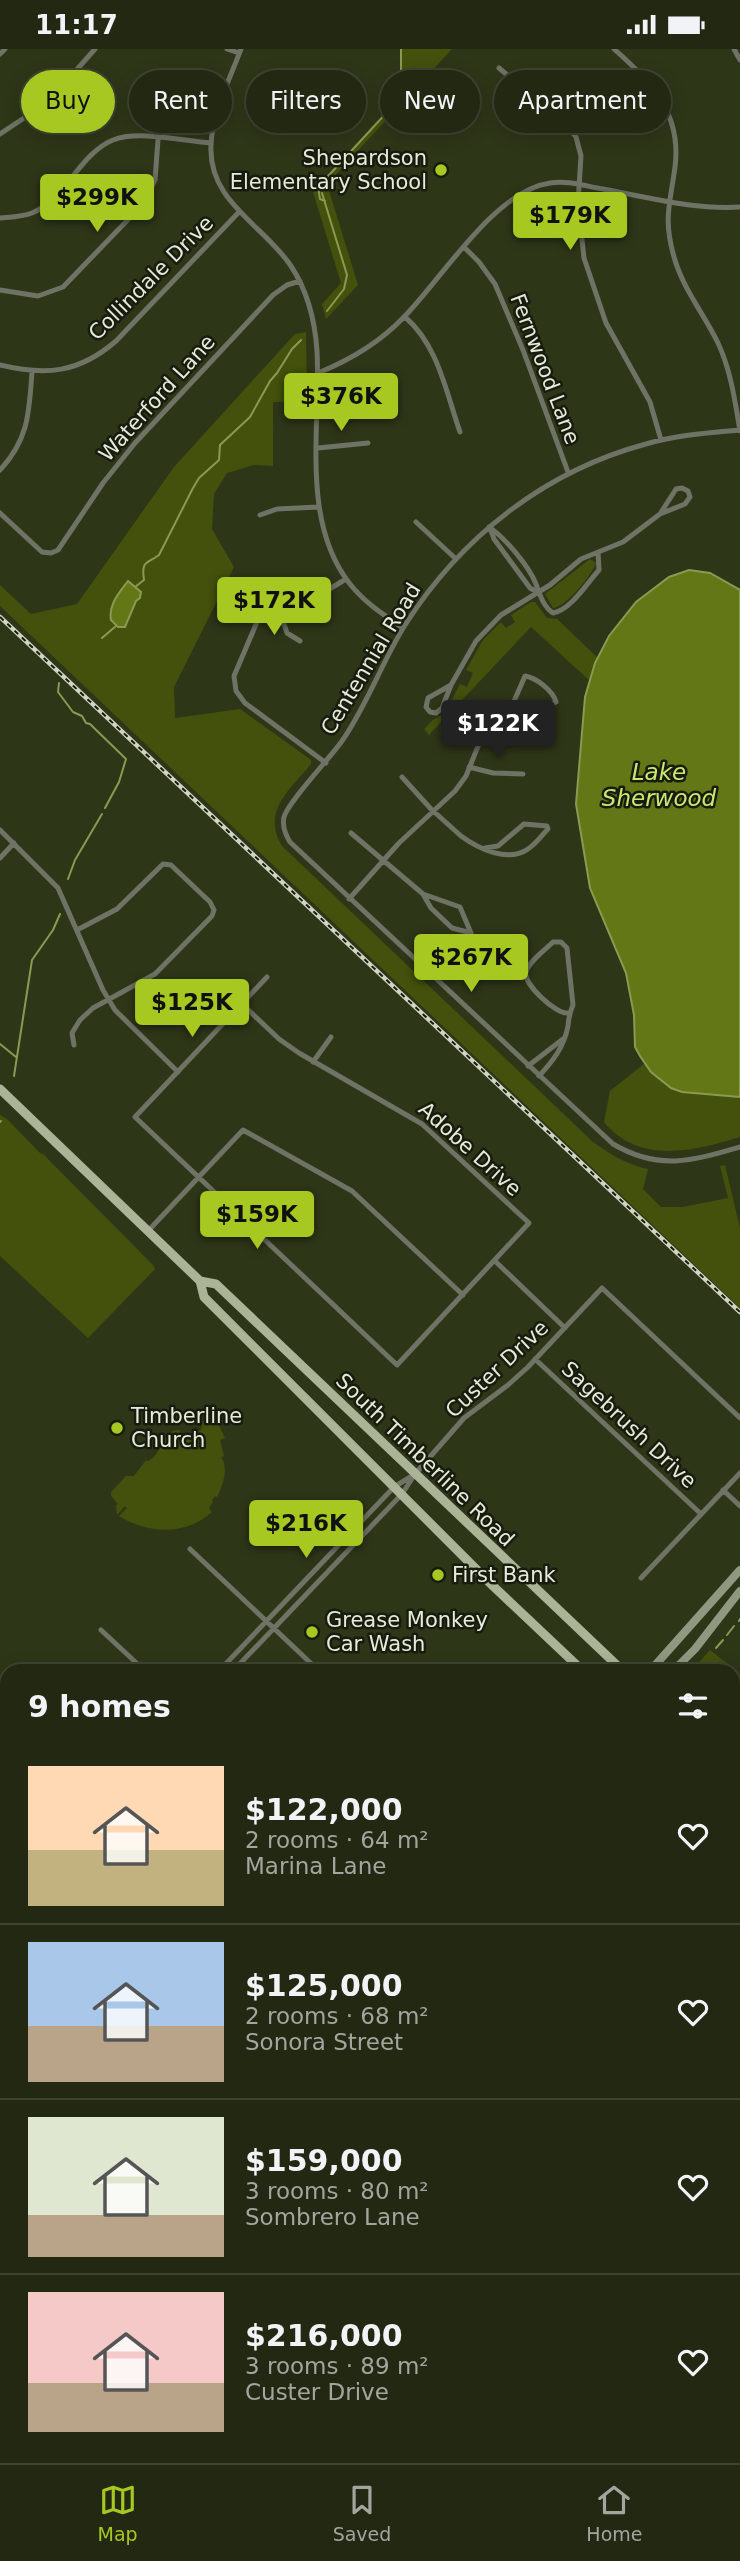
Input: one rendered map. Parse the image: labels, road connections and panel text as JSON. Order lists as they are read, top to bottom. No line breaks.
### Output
{"streets":{"main road":["South Timberline Road"],"street":["Collindale Drive","Fernwood Lane","Waterford Lane","Centennial Road","Adobe Drive","Custer Drive","Sagebrush Drive"]},"crossings":[["Fernwood Lane","Centennial Road"],["Adobe Drive","Sagebrush Drive"],["Custer Drive","Sagebrush Drive"],["Custer Drive","South Timberline Road"]],"water":["Lake Sherwood"],"places":["Shepardson Elementary School","Timberline Church","First Bank","Grease Monkey Car Wash"],"page":{"status":"11:17","chip":["Buy","Rent","Filters","New","Apartment"],"price":["$299K","$179K","$376K","$172K","$122K","$267K","$125K","$159K","$216K"],"heading":"9 homes","list":[{"name":"$122,000","note":"2 rooms · 64 m² · Marina Lane"},{"name":"$125,000","note":"2 rooms · 68 m² · Sonora Street"},{"name":"$159,000","note":"3 rooms · 80 m² · Sombrero Lane"},{"name":"$216,000","note":"3 rooms · 89 m² · Custer Drive"}],"tabs":["Map","Saved","Home"]}}
